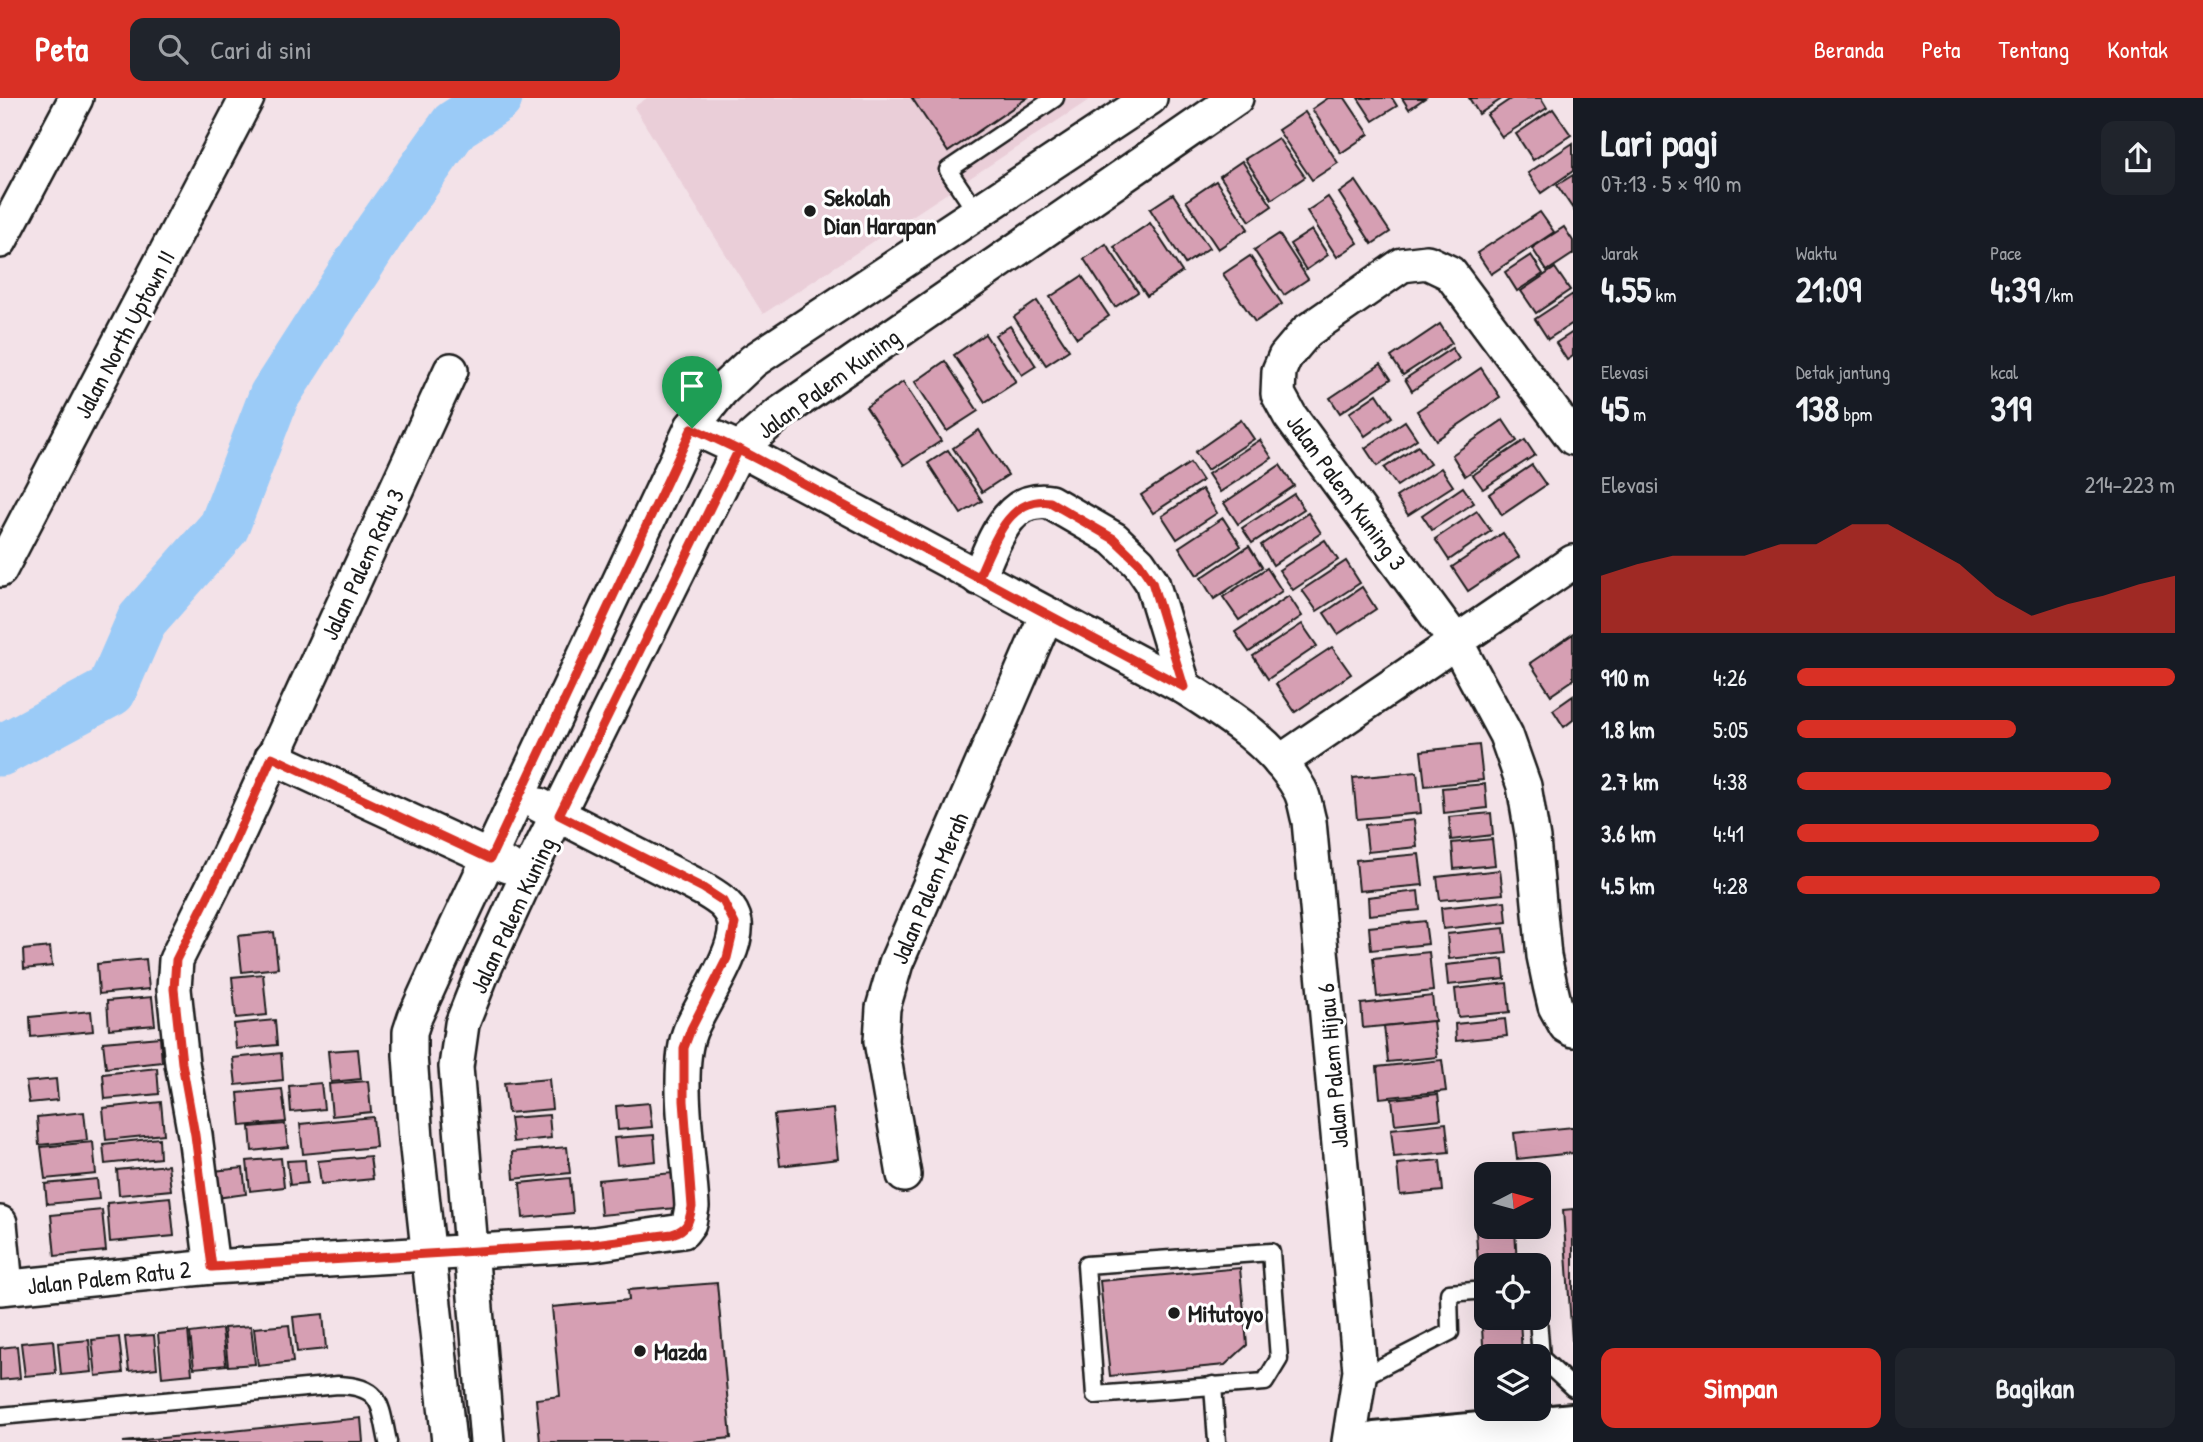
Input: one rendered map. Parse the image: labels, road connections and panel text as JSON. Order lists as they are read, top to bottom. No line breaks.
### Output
{"streets":{"street":["Jalan North Uptown II","Jalan Palem Kuning","Jalan Palem Kuning 3","Jalan Palem Ratu 3","Jalan Palem Merah","Jalan Palem Hijau 6","Jalan Palem Ratu 2"]},"crossings":[["Jalan Palem Kuning","Jalan Palem Hijau 6"],["Jalan Palem Kuning","Jalan Palem Ratu 2"],["Jalan Palem Ratu 3","Jalan Palem Ratu 2"],["Jalan Palem Merah","Jalan Palem Hijau 6"]],"places":["Sekolah Dian Harapan","Mitutoyo","Mazda"],"north":"right","page":{"header":"Peta","search":"Cari di sini","nav":["Beranda","Peta","Tentang","Kontak"],"heading":["Lari pagi","07:13 · 5 × 910 m"],"stats":[["Jarak","4.55 km"],["Waktu","21:09"],["Pace","4:39 /km"],["Elevasi","45 m"],["Detak jantung","138 bpm"],["kcal","319"]],"chart":["Elevasi","214–223 m"],"list":[{"name":"910 m","note":"4:26"},{"name":"1.8 km","note":"5:05"},{"name":"2.7 km","note":"4:38"},{"name":"3.6 km","note":"4:41"},{"name":"4.5 km","note":"4:28"}],"buttons":["Simpan","Bagikan"]}}
